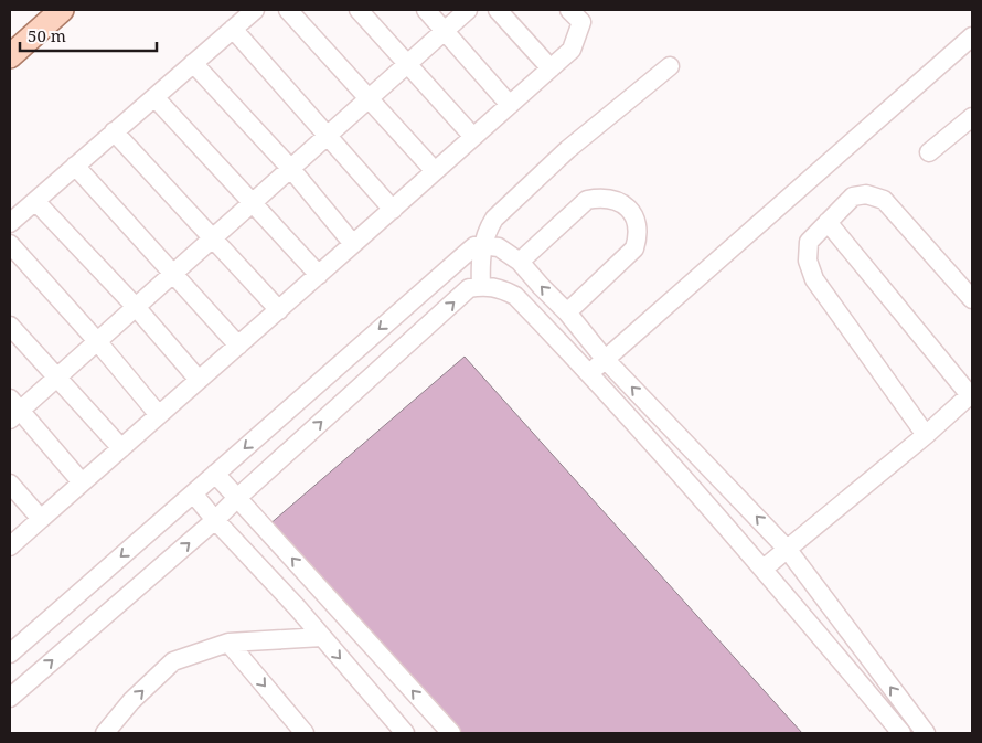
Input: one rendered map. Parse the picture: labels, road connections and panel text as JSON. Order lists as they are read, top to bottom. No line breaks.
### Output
{"scale_bar":"50 m"}
